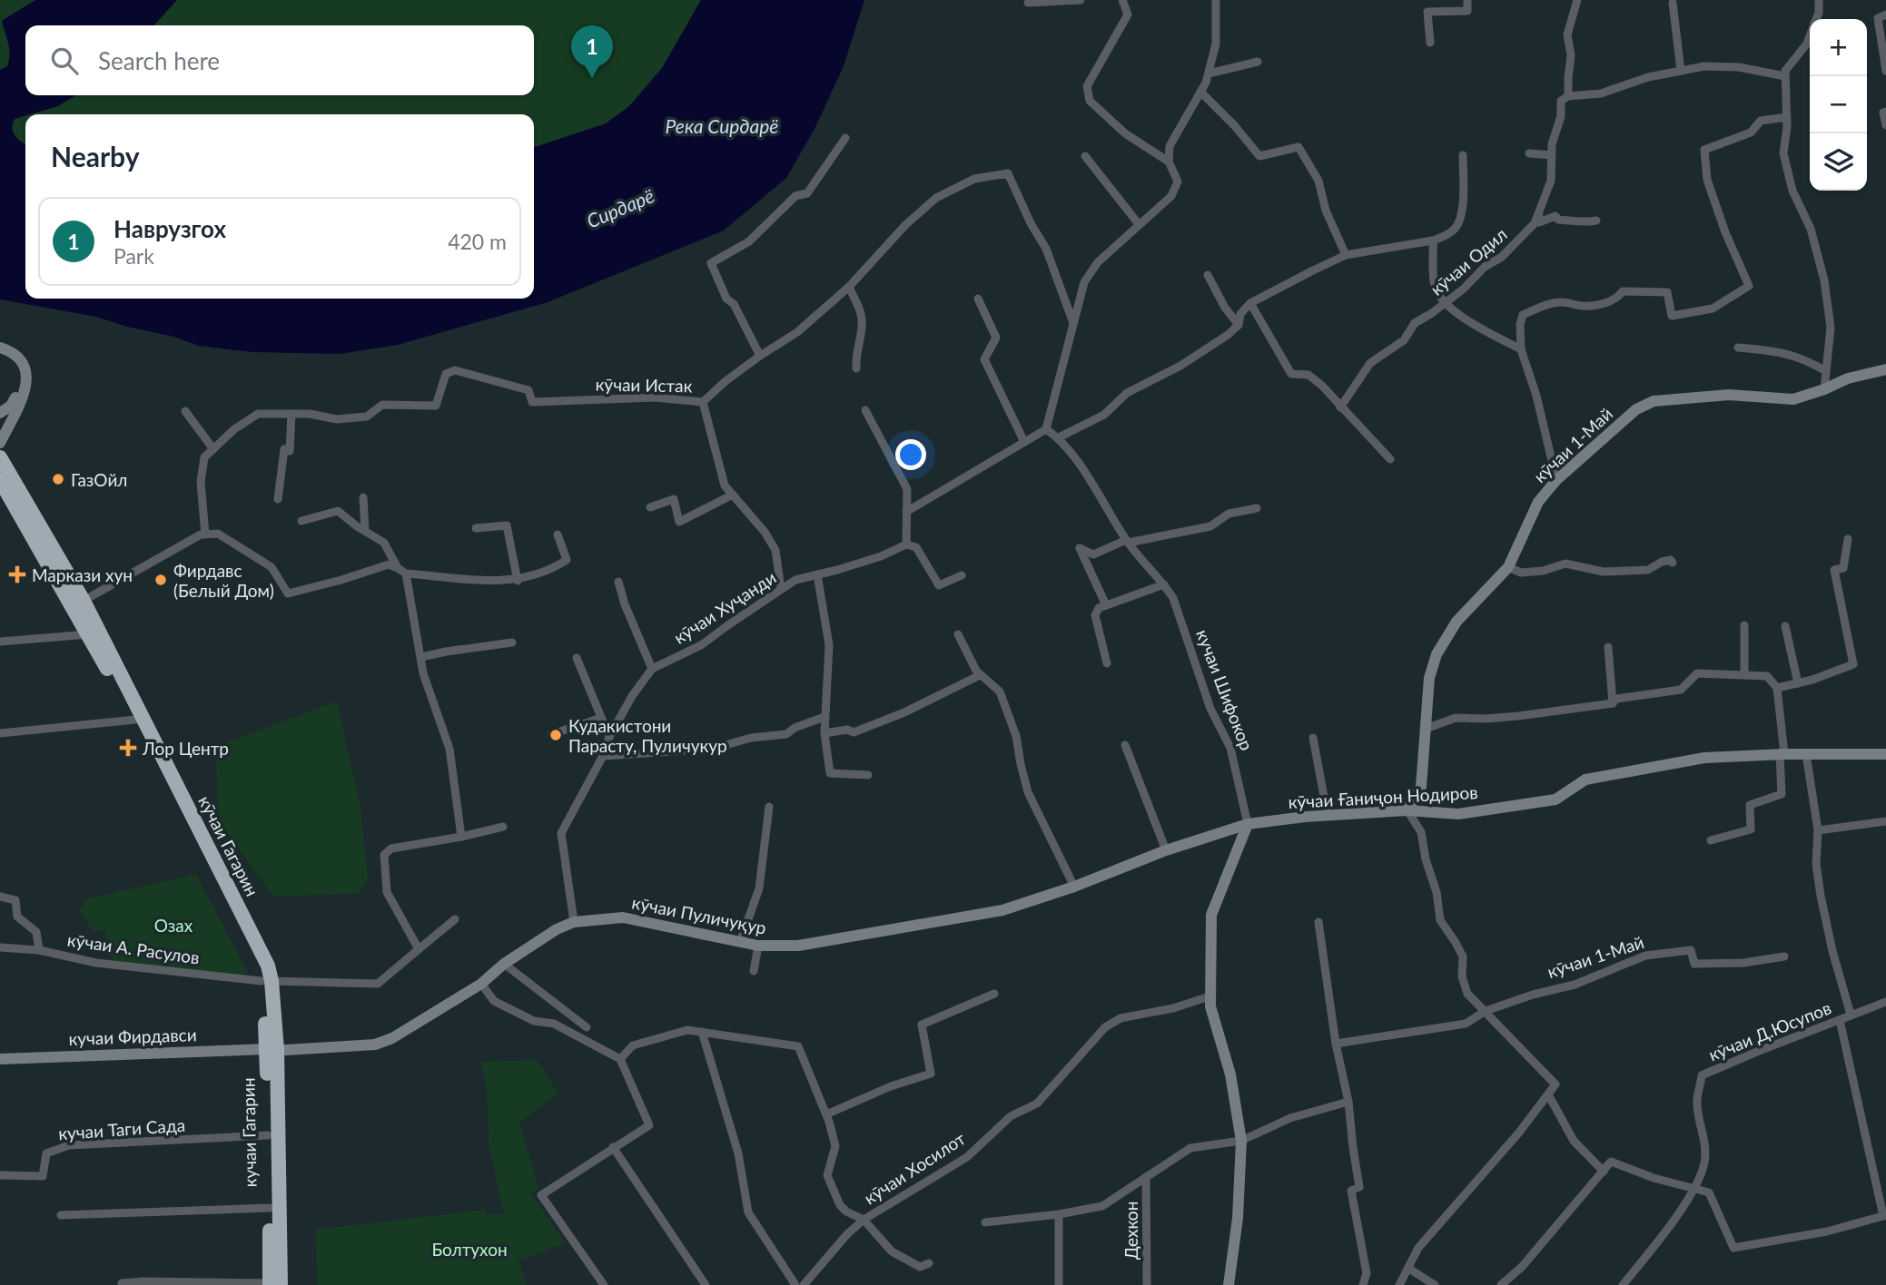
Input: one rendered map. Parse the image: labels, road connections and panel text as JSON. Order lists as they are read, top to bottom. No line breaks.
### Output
{"streets":{"highway":["кӯчаи Гагарин","кучаи Гагарин"],"street":["кӯчаи Одил","кӯчаи Истак","кӯчаи 1-Май","кӯчаи Хуҷанди","кучаи Шифокор","кӯчаи Ғаниҷон Нодиров","кӯчаи Пуличуқур","кӯчаи А. Расулов","кӯчаи Д.Юсупов","кучаи Фирдавси","кучаи Таги Сада","кӯчаи Хосилот","Дехкон"]},"crossings":[["кӯчаи 1-Май","кӯчаи Ғаниҷон Нодиров"],["кӯчаи Хуҷанди","кӯчаи Пуличуқур"],["кучаи Шифокор","кӯчаи Ғаниҷон Нодиров"],["кучаи Шифокор","кӯчаи Пуличуқур"],["кӯчаи Ғаниҷон Нодиров","кӯчаи Пуличуқур"],["кӯчаи Гагарин","кӯчаи Пуличуқур"],["кӯчаи Гагарин","кӯчаи А. Расулов"],["кӯчаи Гагарин","кучаи Фирдавси"],["кӯчаи Гагарин","кучаи Гагарин"],["кӯчаи Пуличуқур","кучаи Фирдавси"],["кӯчаи Пуличуқур","кучаи Гагарин"],["кучаи Фирдавси","кучаи Гагарин"],["кучаи Таги Сада","кучаи Гагарин"]],"water":["Река Сирдарё","Сирдарё"],"parks":["Озах","Болтухон"],"places":{"other":["ГазОйл","Фирдавс (Белый Дом)","Кудакистони Парасту, Пуличукур"],"health":["Маркази хун","Лор Центр"]},"page":{"map_buttons":["+","−"],"pins":"1","search":"Search here","heading":"Nearby","list":[{"mark":"1","name":"Наврузгох","note":"Park","value":"420 m"}]}}
